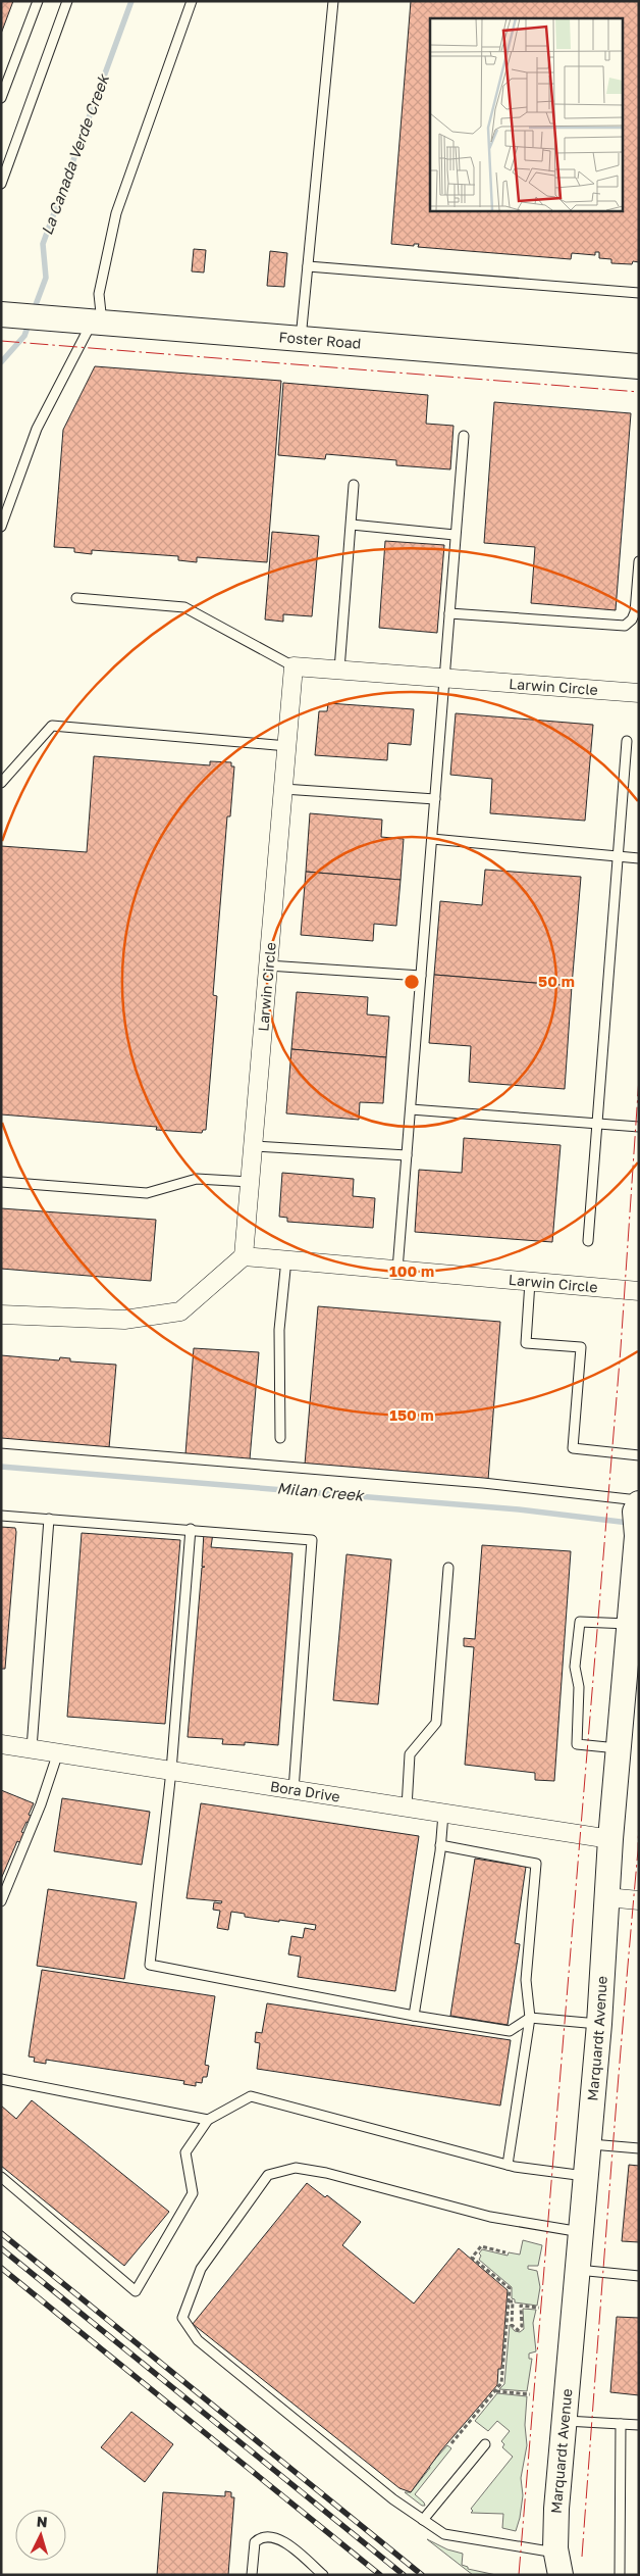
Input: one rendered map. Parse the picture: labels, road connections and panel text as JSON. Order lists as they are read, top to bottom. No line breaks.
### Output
{"streets":{"street":["Foster Road","Larwin Circle","Bora Drive","Marquardt Avenue"]},"crossings":[["Bora Drive","Marquardt Avenue"]],"water":["La Canada Verde Creek","Milan Creek"],"north":"top","rings":["50 m","100 m","150 m"]}
